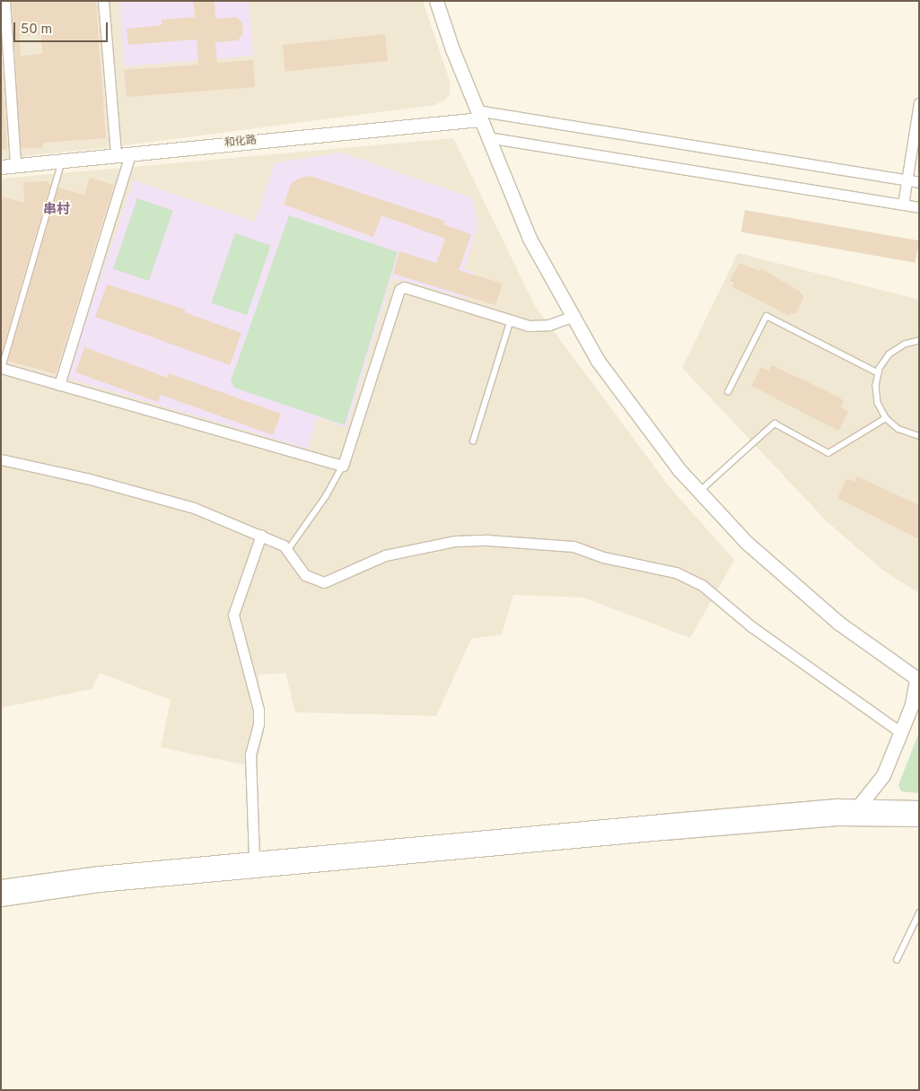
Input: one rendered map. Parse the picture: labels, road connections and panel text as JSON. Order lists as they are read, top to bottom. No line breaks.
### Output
{"streets":{"main road":["和化路"]},"districts":["串村"],"scale_bar":"50 m"}
